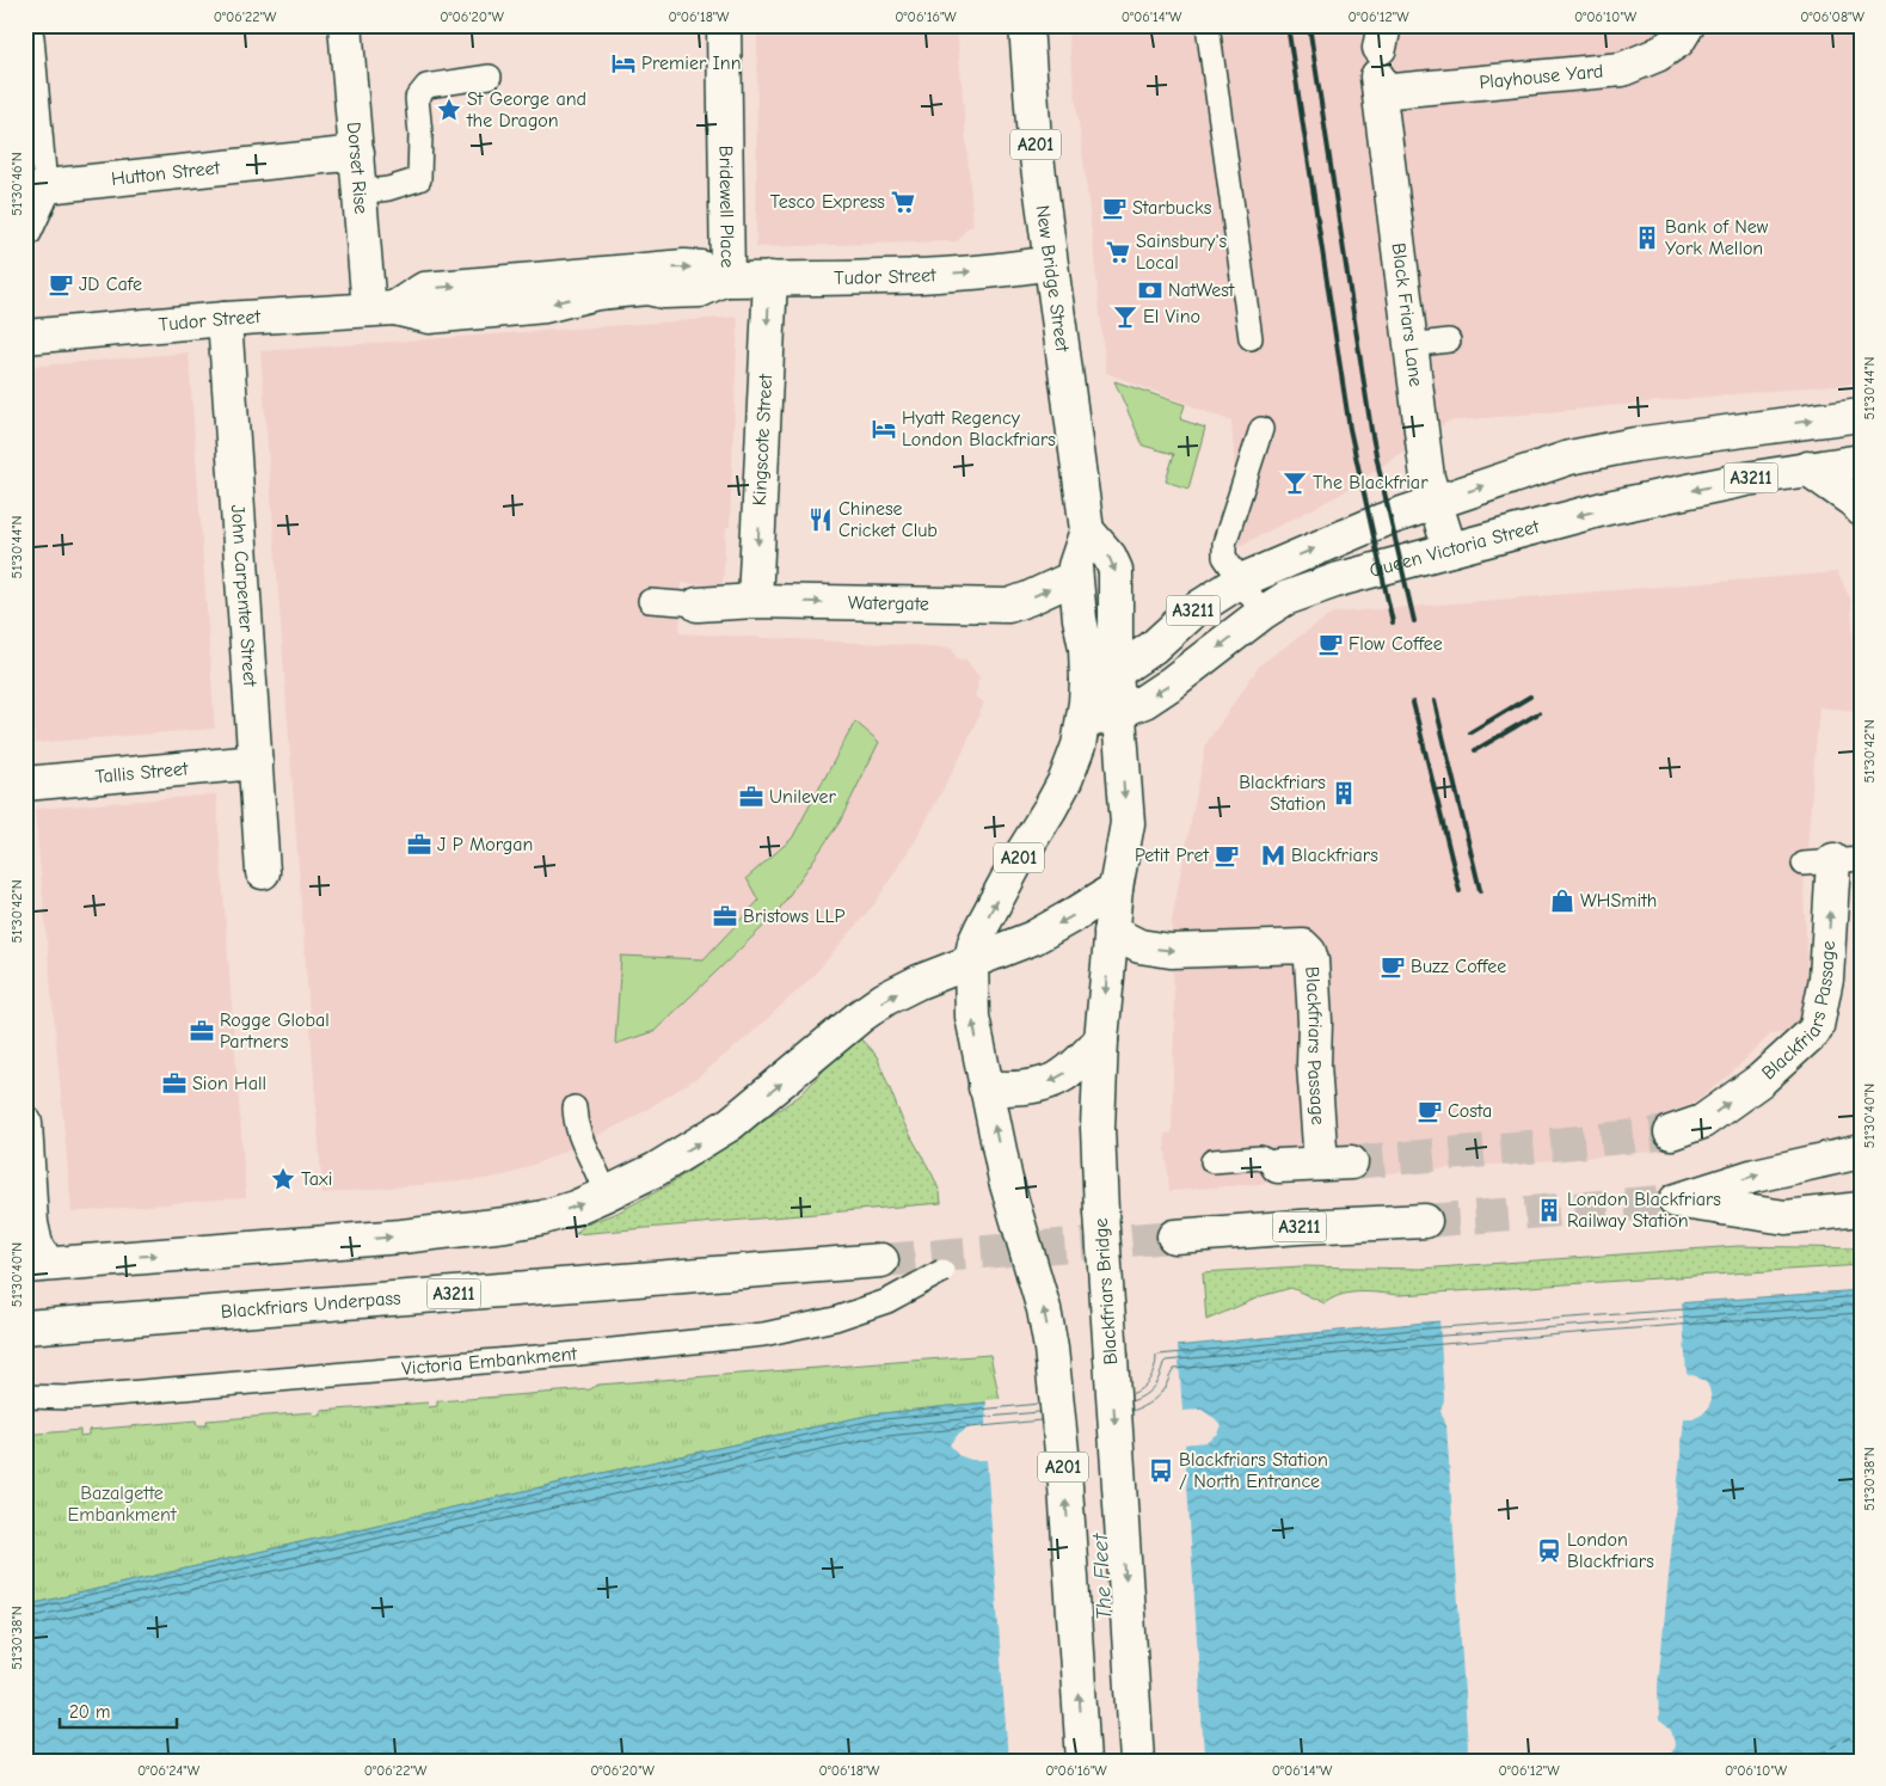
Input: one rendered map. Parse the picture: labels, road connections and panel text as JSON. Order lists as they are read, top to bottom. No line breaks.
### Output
{"streets":{"main road":["Playhouse Yard","A201","Dorset Rise","Hutton Street","Bridewell Place","Tudor Street","New Bridge Street","Black Friars Lane","Kingscote Street","A3211","Queen Victoria Street","John Carpenter Street","Watergate","Tallis Street","Blackfriars Passage","Blackfriars Bridge","Blackfriars Underpass"],"lane":["Victoria Embankment"]},"crossings":[["Playhouse Yard","Black Friars Lane"],["A201","New Bridge Street"],["Dorset Rise","Hutton Street"],["Dorset Rise","Tudor Street"],["Bridewell Place","Tudor Street"],["Tudor Street","New Bridge Street"],["Tudor Street","Kingscote Street"],["Tudor Street","John Carpenter Street"],["New Bridge Street","A3211"],["New Bridge Street","Queen Victoria Street"],["New Bridge Street","Watergate"],["New Bridge Street","Blackfriars Bridge"],["Black Friars Lane","A3211"],["Black Friars Lane","Queen Victoria Street"],["Kingscote Street","Watergate"],["John Carpenter Street","Tallis Street"],["Blackfriars Passage","Blackfriars Bridge"]],"one_way":["Kingscote Street","Watergate"],"water":["The Fleet"],"parks":["Bazalgette Embankment"],"places":{"hotel":["Premier Inn","Hyatt Regency London Blackfriars"],"place":["St George and the Dragon","Taxi"],"supermarket":["Tesco Express","Sainsbury's Local"],"cafe":["Starbucks","JD Cafe","Flow Coffee","Petit Pret","Buzz Coffee","Costa"],"building":["Bank of New York Mellon","Blackfriars Station","London Blackfriars Railway Station"],"bank":["NatWest"],"bar":["El Vino","The Blackfriar"],"restaurant":["Chinese Cricket Club"],"office":["Unilever","J P Morgan","Bristows LLP","Rogge Global Partners","Sion Hall"],"metro station":["Blackfriars"],"shop":["WHSmith"],"bus stop":["Blackfriars Station / North Entrance"],"station":["London Blackfriars"]},"scale_bar":"20 m","coordinates":["0°06'22\"W","0°06'20\"W","0°06'18\"W","0°06'16\"W","0°06'14\"W","0°06'12\"W","0°06'10\"W","0°06'08\"W","51°30'46\"N","51°30'44\"N","51°30'42\"N","51°30'40\"N","51°30'38\"N","0°06'24\"W"]}
